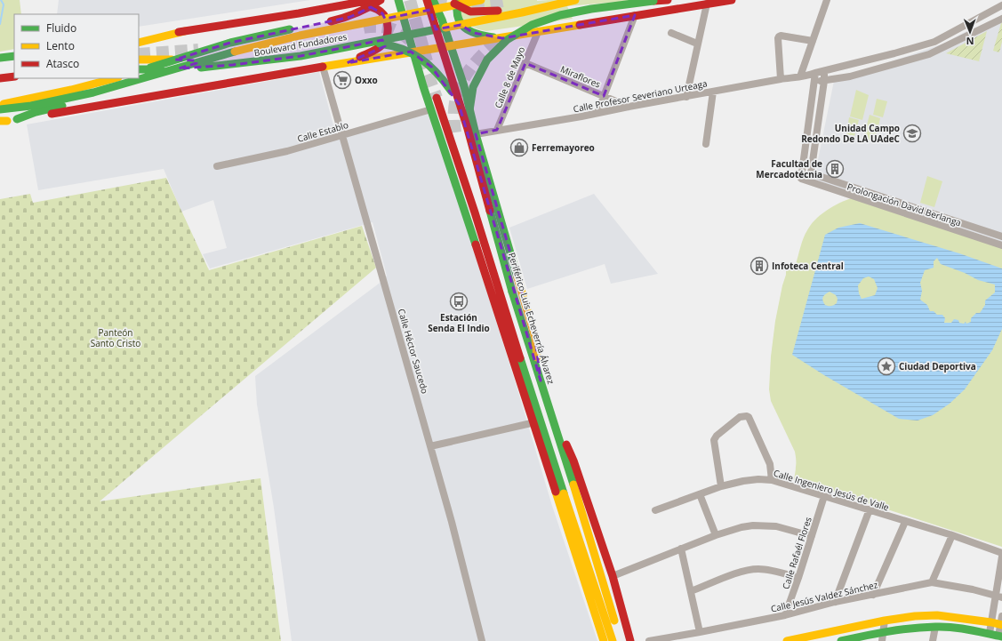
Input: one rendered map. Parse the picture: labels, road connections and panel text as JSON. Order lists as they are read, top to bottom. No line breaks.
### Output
{"streets":{"main road":["Boulevard Fundadores","Periférico Luis Echeverría Álvarez"],"street":["Miraflores","Calle 8 de Mayo","Calle Profesor Severiano Urteaga","Calle Establo","Prolongación David Berlanga","Calle Héctor Saucedo","Calle Ingeniero Jesús de Valle","Calle Rafaél Flores","Calle Jesús Valdez Sánchez"]},"crossings":[["Miraflores","Calle 8 de Mayo"],["Miraflores","Calle Profesor Severiano Urteaga"],["Calle 8 de Mayo","Calle Profesor Severiano Urteaga"],["Calle Establo","Calle Héctor Saucedo"],["Calle Ingeniero Jesús de Valle","Calle Rafaél Flores"],["Calle Rafaél Flores","Calle Jesús Valdez Sánchez"]],"parks":["Panteón Santo Cristo"],"places":{"supermarket":["Oxxo"],"school or university":["Unidad Campo Redondo De LA UAdeC"],"shop":["Ferremayoreo"],"building":["Facultad de Mercadotécnia","Infoteca Central"],"bus stop":["Estación Senda El Indio"],"place":["Ciudad Deportiva"]},"legend":["Fluido","Lento","Atasco"],"north":"bottom"}
